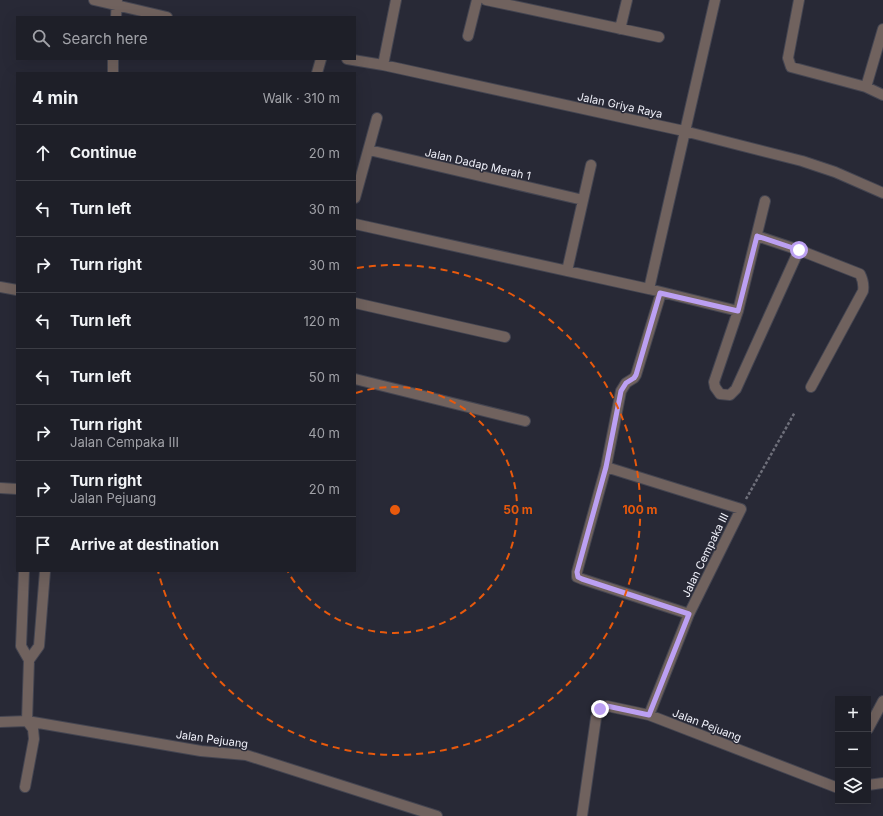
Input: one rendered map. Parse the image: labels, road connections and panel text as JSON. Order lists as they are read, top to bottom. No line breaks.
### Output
{"streets":{"street":["Jalan Griya Raya","Jalan Dadap Merah 1","Jalan Cempaka III","Jalan Pejuang"]},"crossings":[["Jalan Cempaka III","Jalan Pejuang"]],"page":{"search":"Search here","heading":["4 min","Walk · 310 m"],"list":[["Continue","20 m"],["Turn left","30 m"],["Turn right","30 m"],["Turn left","120 m"],["Turn left","50 m"],["Turn right","Jalan Cempaka III","40 m"],["Turn right","Jalan Pejuang","20 m"],"Arrive at destination"],"map_buttons":["+","−"]},"rings":["50 m","100 m"]}
